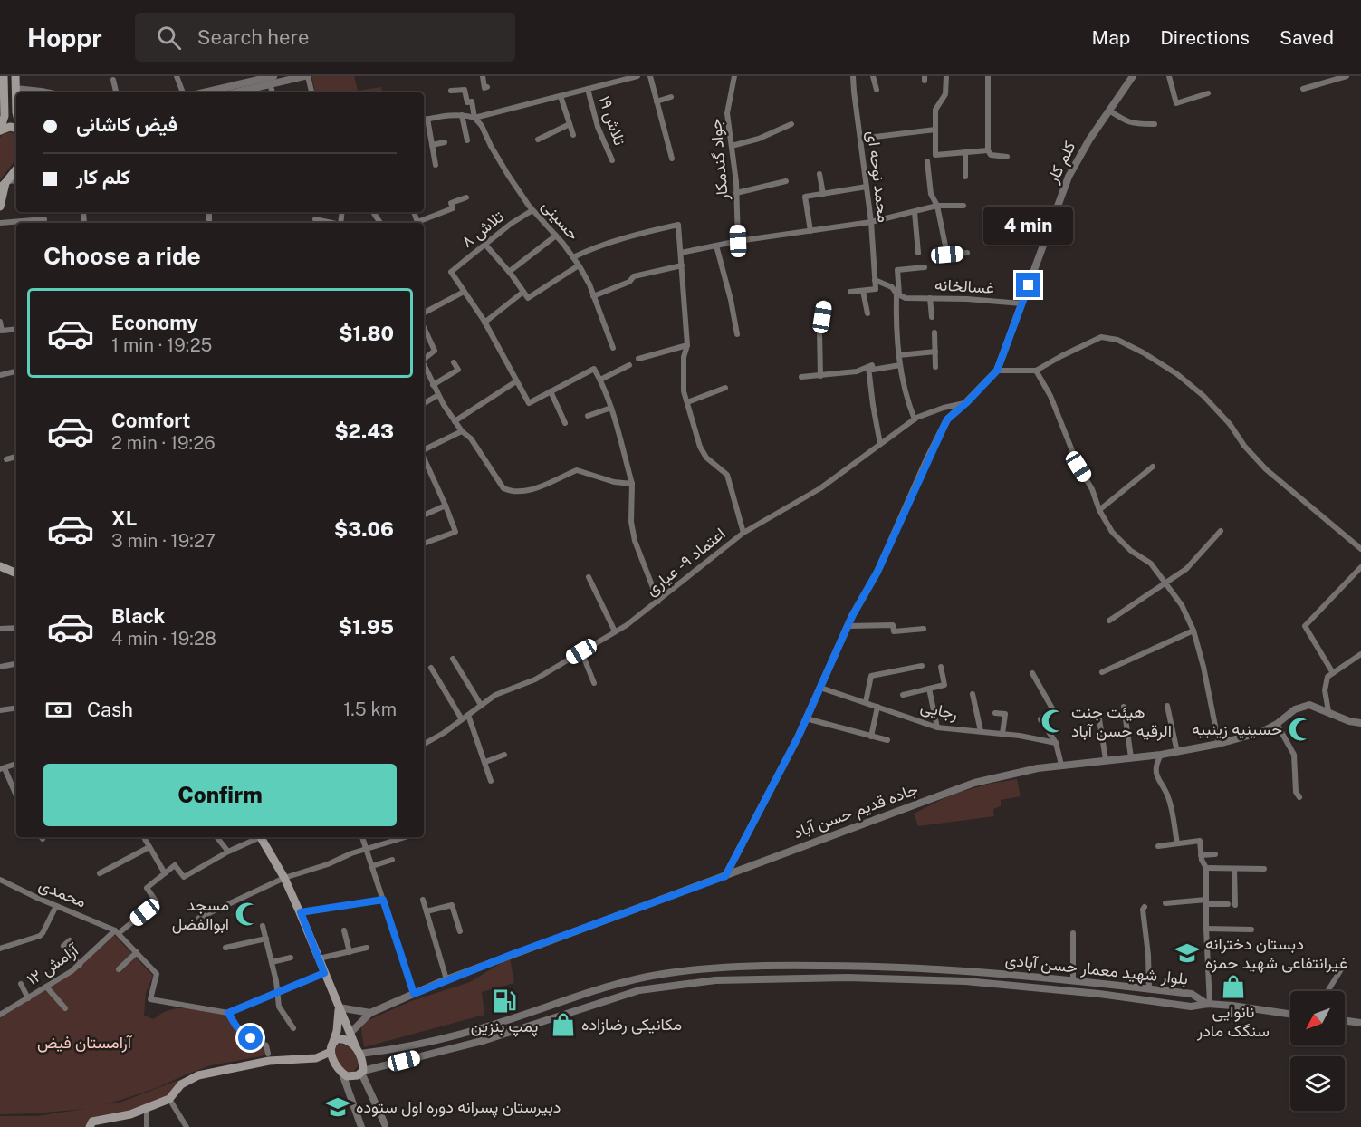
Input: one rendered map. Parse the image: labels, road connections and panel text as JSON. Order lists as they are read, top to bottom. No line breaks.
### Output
{"streets":{"street":["تلاش ۱۹","جواد گندمکار","کلم کار","محمد نوحه ای","حسینی","تلاش ۸","غسالخانه","اعتماد ۹ - عیاری","رجایی","جاده قدیم حسن آباد","محمدی","آرامش ۱۲","بلوار شهید معمار حسن آبادی"]},"crossings":[["کلم کار","غسالخانه"],["کلم کار","اعتماد ۹ - عیاری"],["کلم کار","رجایی"],["کلم کار","جاده قدیم حسن آباد"],["حسینی","تلاش ۸"],["محمدی","آرامش ۱۲"]],"parks":["آرامستان فیض"],"places":{"mosque":["هیئت جنت الرقیه حسن آباد","حسینیه زینبیه","مسجد ابوالفضل"],"school or university":["دبستان دخترانه غیرانتفاعی شهید حمزه","دبیرستان پسرانه دوره اول ستوده"],"shop":["نانوایی سنگک مادر","مکانیکی رضازاده"],"fuel station":["پمپ بنزین"]},"north":"bottom left","page":{"header":"Hoppr","search":"Search here","nav":["Map","Directions","Saved"],"banner":["فیض کاشانی","کلم کار"],"bubble":"4 min","heading":"Choose a ride","list":[{"name":"Economy","note":"1 min · 19:25","value":"$1.80"},{"name":"Comfort","note":"2 min · 19:26","value":"$2.43"},{"name":"XL","note":"3 min · 19:27","value":"$3.06"},{"name":"Black","note":"4 min · 19:28","value":"$1.95"}],"pay":["Cash","1.5 km"],"buttons":"Confirm"}}
